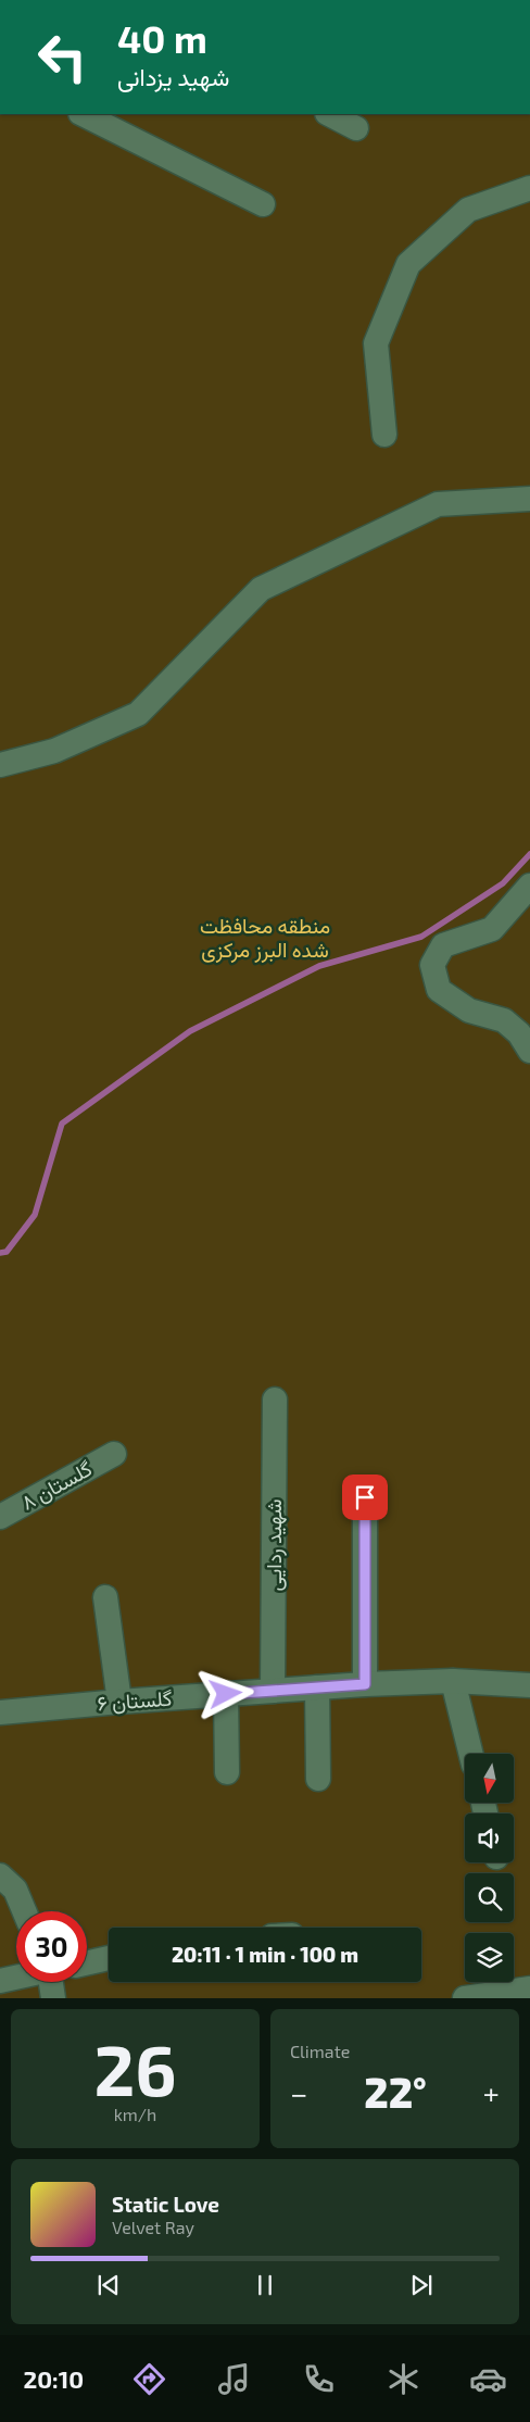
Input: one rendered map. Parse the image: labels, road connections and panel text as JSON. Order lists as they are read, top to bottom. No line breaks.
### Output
{"streets":{"street":["گلستان ۸","شهید ردایی","گلستان ۶"]},"crossings":[["شهید ردایی","گلستان ۶"]],"parks":["منطقه محافظت شده البرز مرکزی"],"north":"bottom","page":{"turn":["40 m","شهید یزدانی"],"limit":"30","trip":"20:11 · 1 min · 100 m","tile":[["26","km/h"],"Climate"],"heat":["−","22°","+"],"song":["Static Love","Velvet Ray"],"tabs":"20:10"}}
